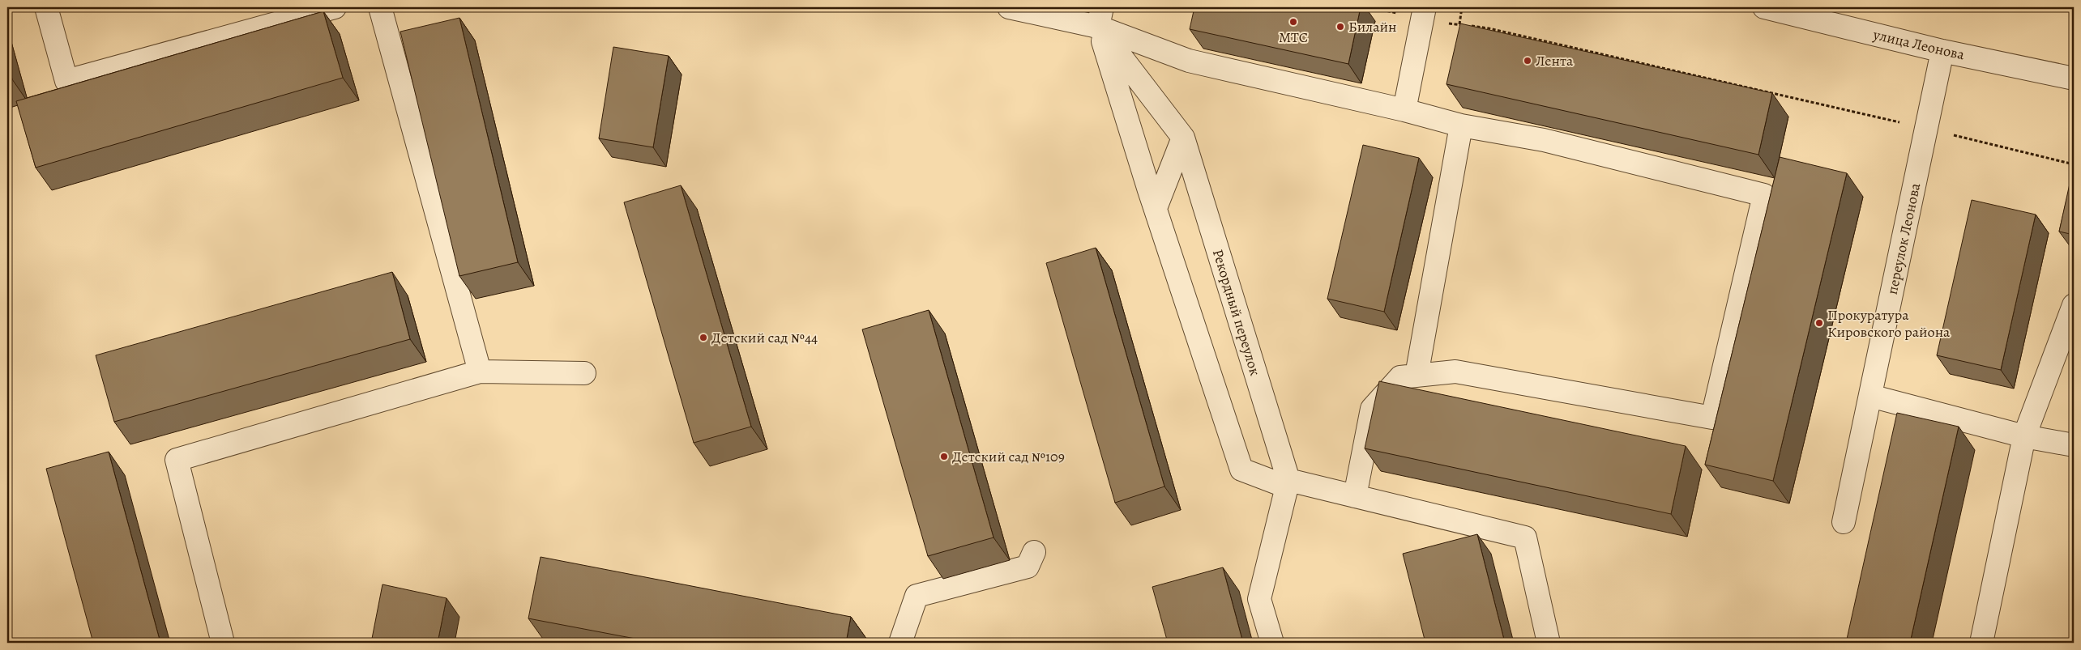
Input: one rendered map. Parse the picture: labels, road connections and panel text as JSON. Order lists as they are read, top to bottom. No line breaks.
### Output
{"streets":{"street":["улица Леонова","переулок Леонова","Рекордный переулок"]},"crossings":[["улица Леонова","переулок Леонова"]],"places":["МТС","Билайн","Лента","Прокуратура Кировского района","Детский сад №44","Детский сад №109"]}
